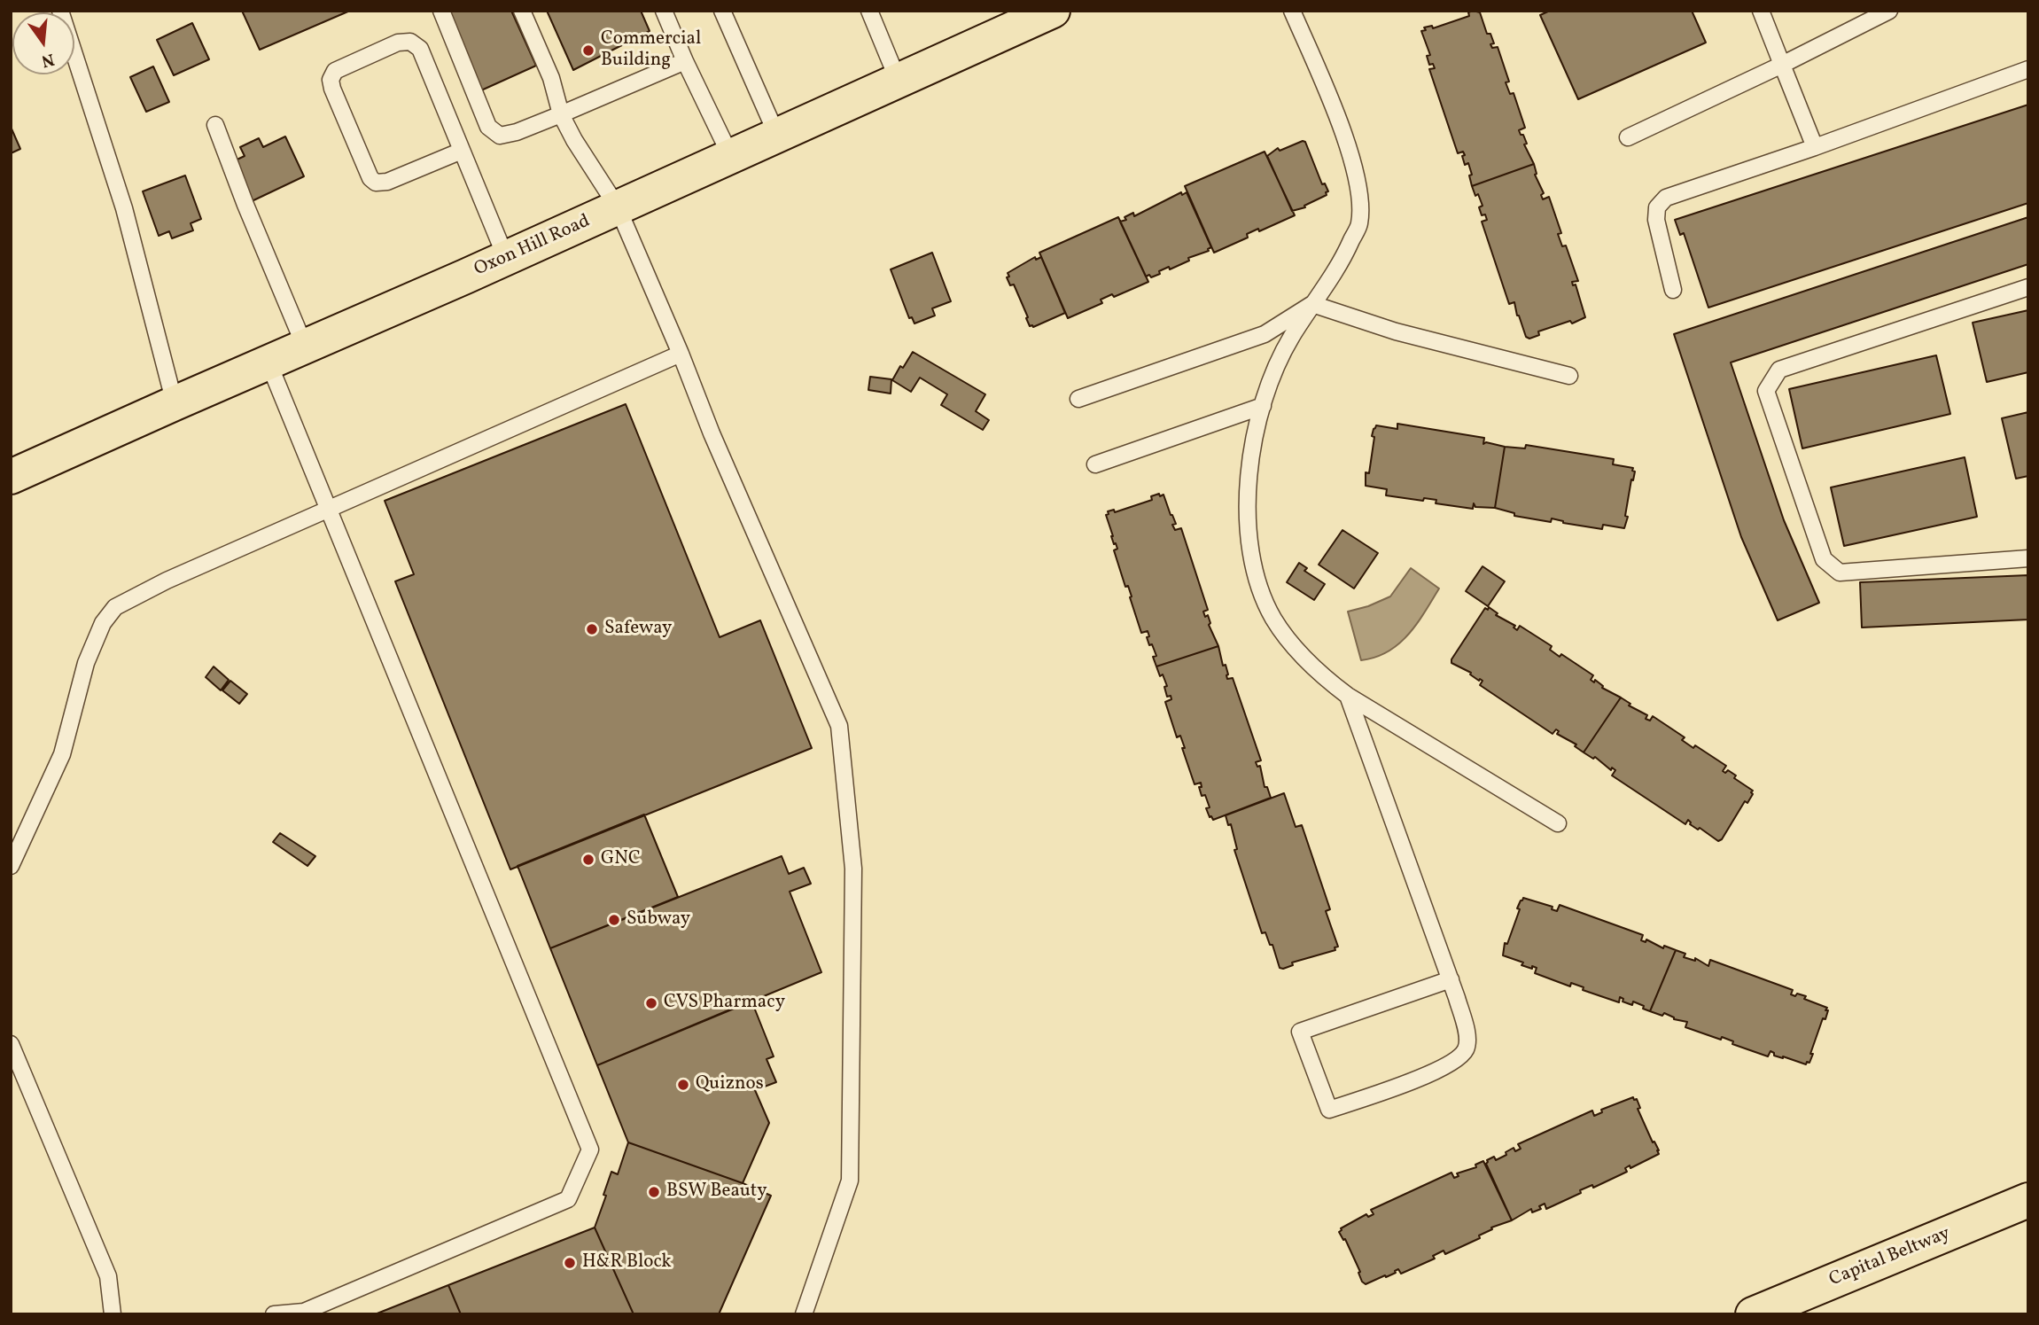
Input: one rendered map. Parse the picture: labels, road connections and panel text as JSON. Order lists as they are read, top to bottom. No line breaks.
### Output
{"streets":{"main road":["Oxon Hill Road","Capital Beltway"]},"places":["Commercial Building","Safeway","GNC","Subway","CVS Pharmacy","Quiznos","BSW Beauty","H&R Block"],"north":"bottom"}
